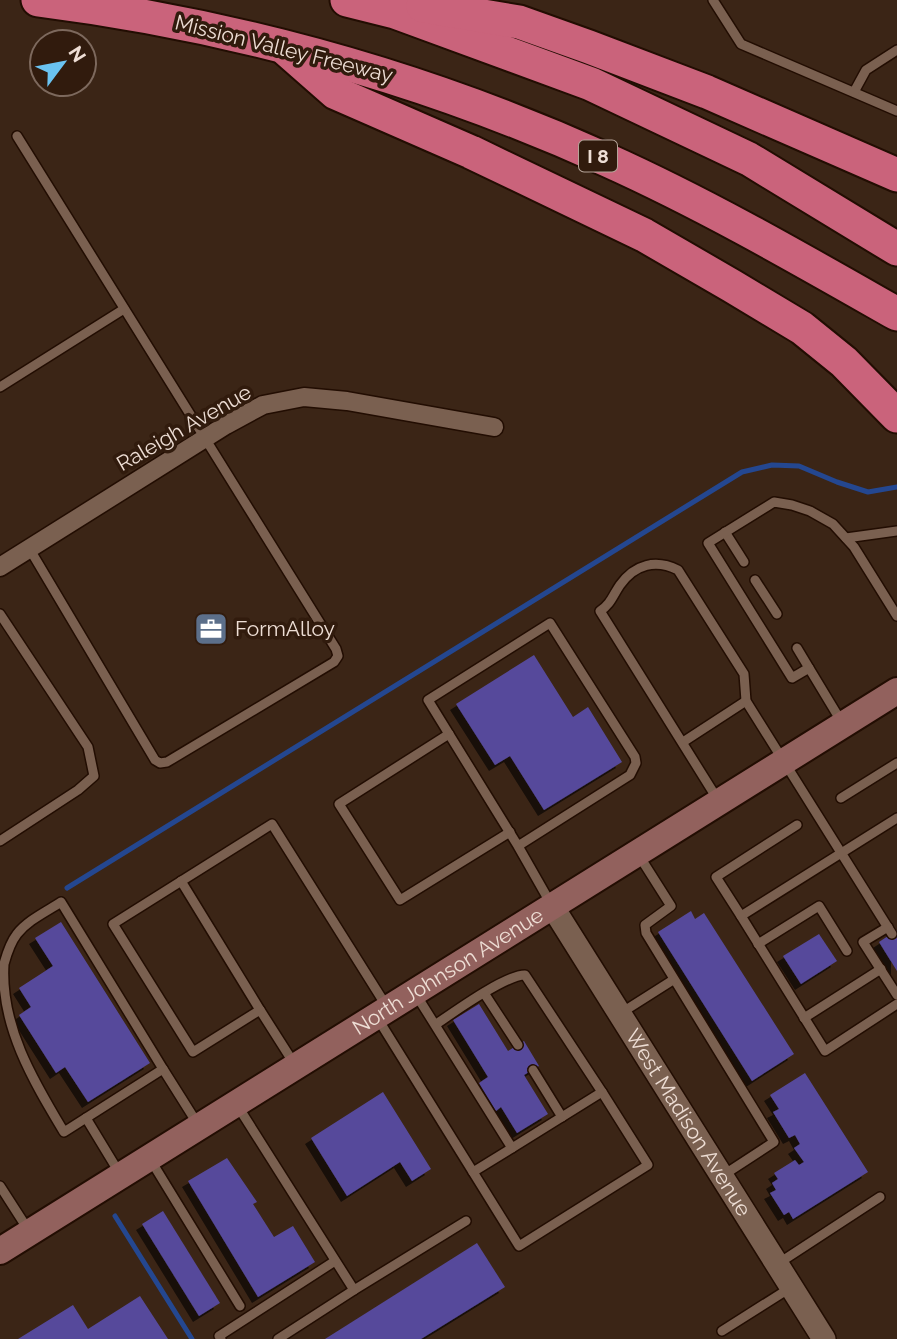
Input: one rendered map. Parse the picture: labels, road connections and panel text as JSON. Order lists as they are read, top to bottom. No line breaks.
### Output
{"streets":{"highway":["Mission Valley Freeway","I 8"],"main road":["North Johnson Avenue"],"street":["Raleigh Avenue","West Madison Avenue"]},"crossings":[["North Johnson Avenue","West Madison Avenue"]],"places":{"office":["FormAlloy"]},"north":"top right"}
